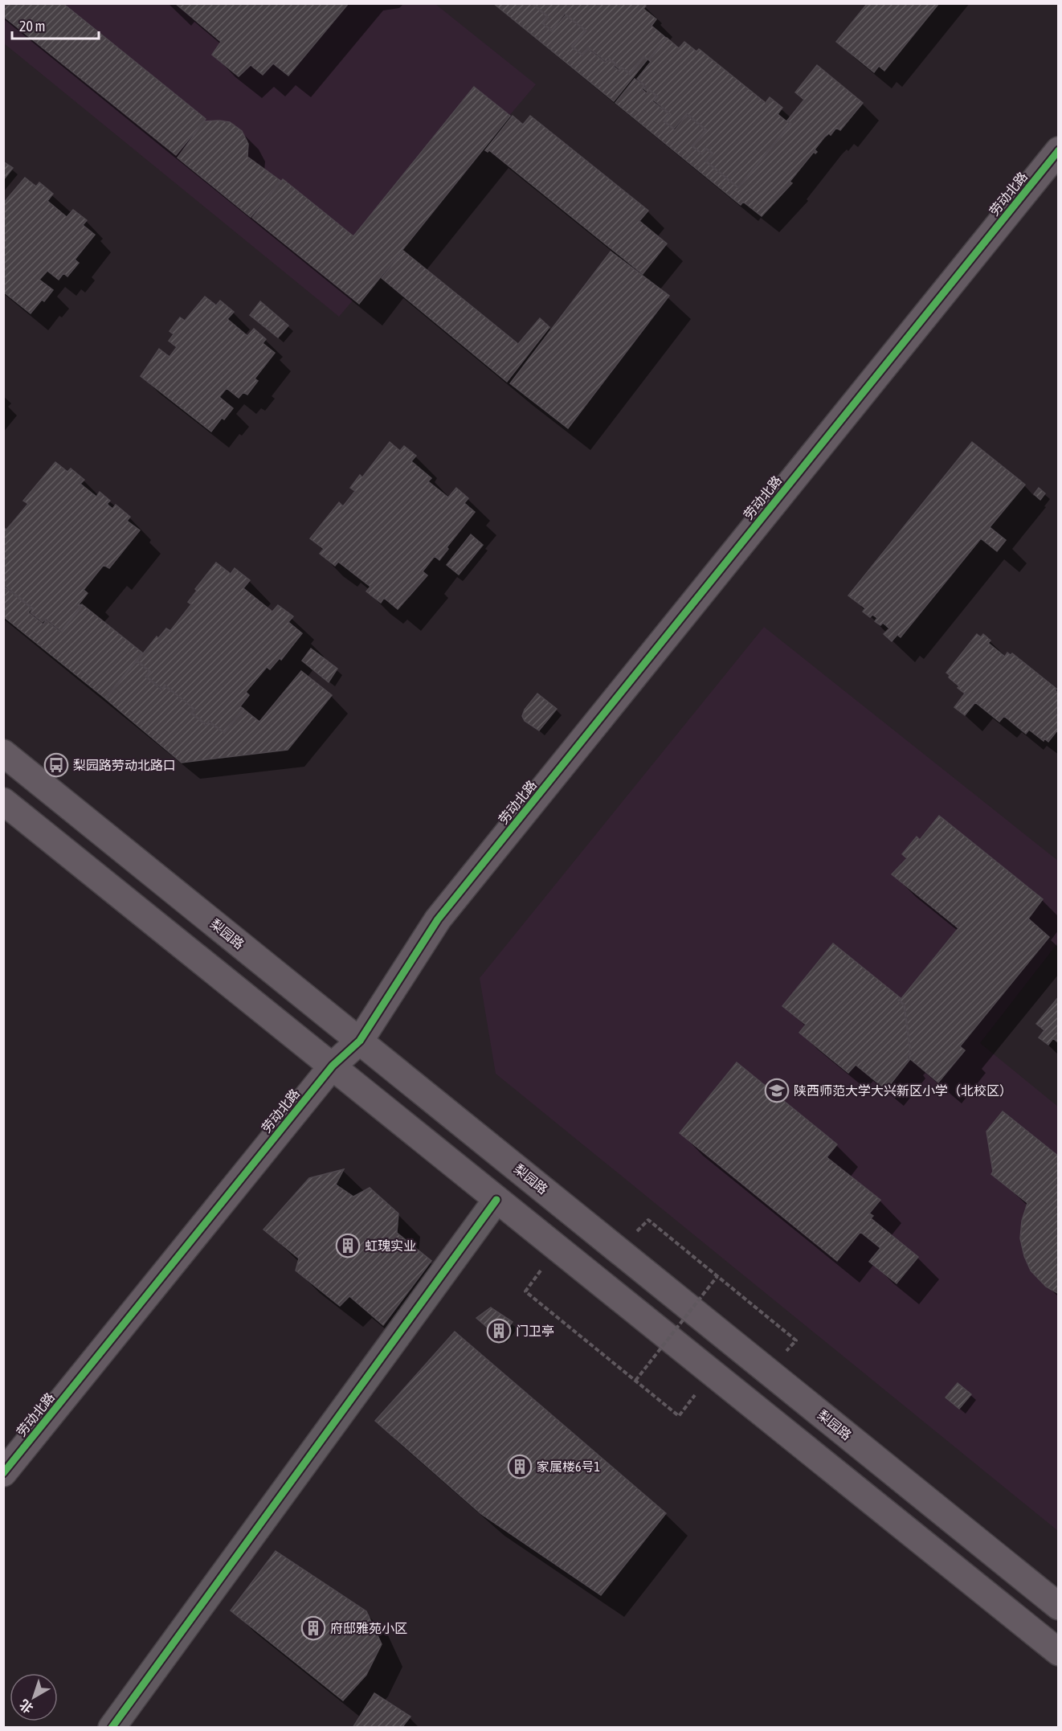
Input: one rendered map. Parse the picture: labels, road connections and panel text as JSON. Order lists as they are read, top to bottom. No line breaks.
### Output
{"streets":{"main road":["劳动北路","梨园路"]},"crossings":[["劳动北路","梨园路"]],"places":{"bus stop":["梨园路劳动北路口"],"school or university":["陕西师范大学大兴新区小学（北校区）"],"building":["虹瑰实业","门卫亭","家属楼6号1","府邸雅苑小区"]},"scale_bar":"20 m","north":"bottom left"}
